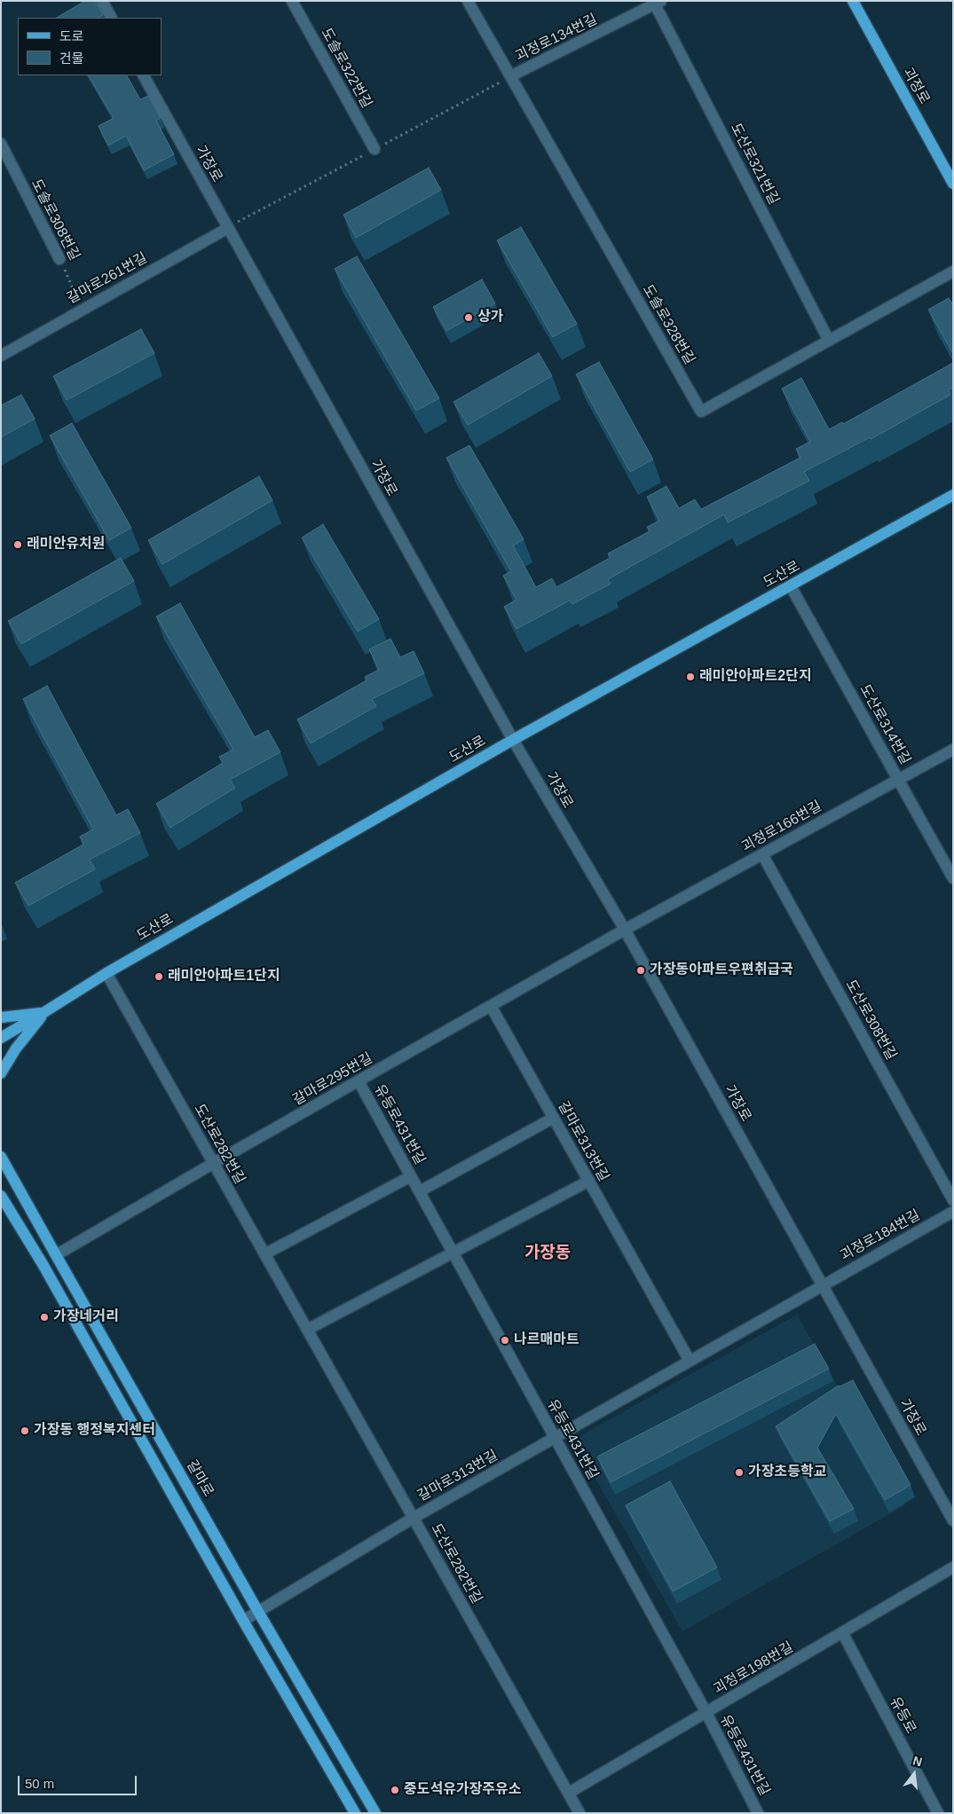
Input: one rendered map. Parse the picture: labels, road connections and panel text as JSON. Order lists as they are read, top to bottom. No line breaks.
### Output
{"streets":{"main road":["괴정로","도산로","갈마로"],"street":["괴정로134번길","도솔로322번길","가장로","도산로321번길","도솔로308번길","갈마로261번길","도솔로328번길","도산로314번길","괴정로166번길","도산로308번길","갈마로295번길","유등로431번길","갈마로313번길","도산로282번길","괴정로184번길","괴정로198번길","유등로"]},"crossings":[["괴정로134번길","도산로321번길"],["괴정로134번길","도솔로328번길"],["가장로","갈마로261번길"],["가장로","도산로"],["가장로","괴정로166번길"],["가장로","갈마로295번길"],["가장로","갈마로313번길"],["가장로","괴정로184번길"],["도산로321번길","도솔로328번길"],["도솔로308번길","갈마로261번길"],["도산로","도산로314번길"],["도산로","도산로282번길"],["도산로314번길","괴정로166번길"],["괴정로166번길","도산로308번길"],["괴정로166번길","갈마로295번길"],["갈마로295번길","유등로431번길"],["갈마로295번길","갈마로313번길"],["갈마로295번길","도산로282번길"],["갈마로295번길","갈마로"],["유등로431번길","갈마로313번길"],["유등로431번길","괴정로198번길"],["갈마로313번길","도산로282번길"],["갈마로313번길","괴정로184번길"],["갈마로313번길","갈마로"],["도산로282번길","괴정로198번길"],["괴정로198번길","유등로"]],"districts":["가장동"],"places":["상가","래미안유치원","래미안아파트2단지","가장동아파트우편취급국","래미안아파트1단지","가장네거리","나르매마트","가장동 행정복지센터","가장초등학교","중도석유가장주유소"],"legend":["도로","건물"],"scale_bar":"50 m","north":"top"}
